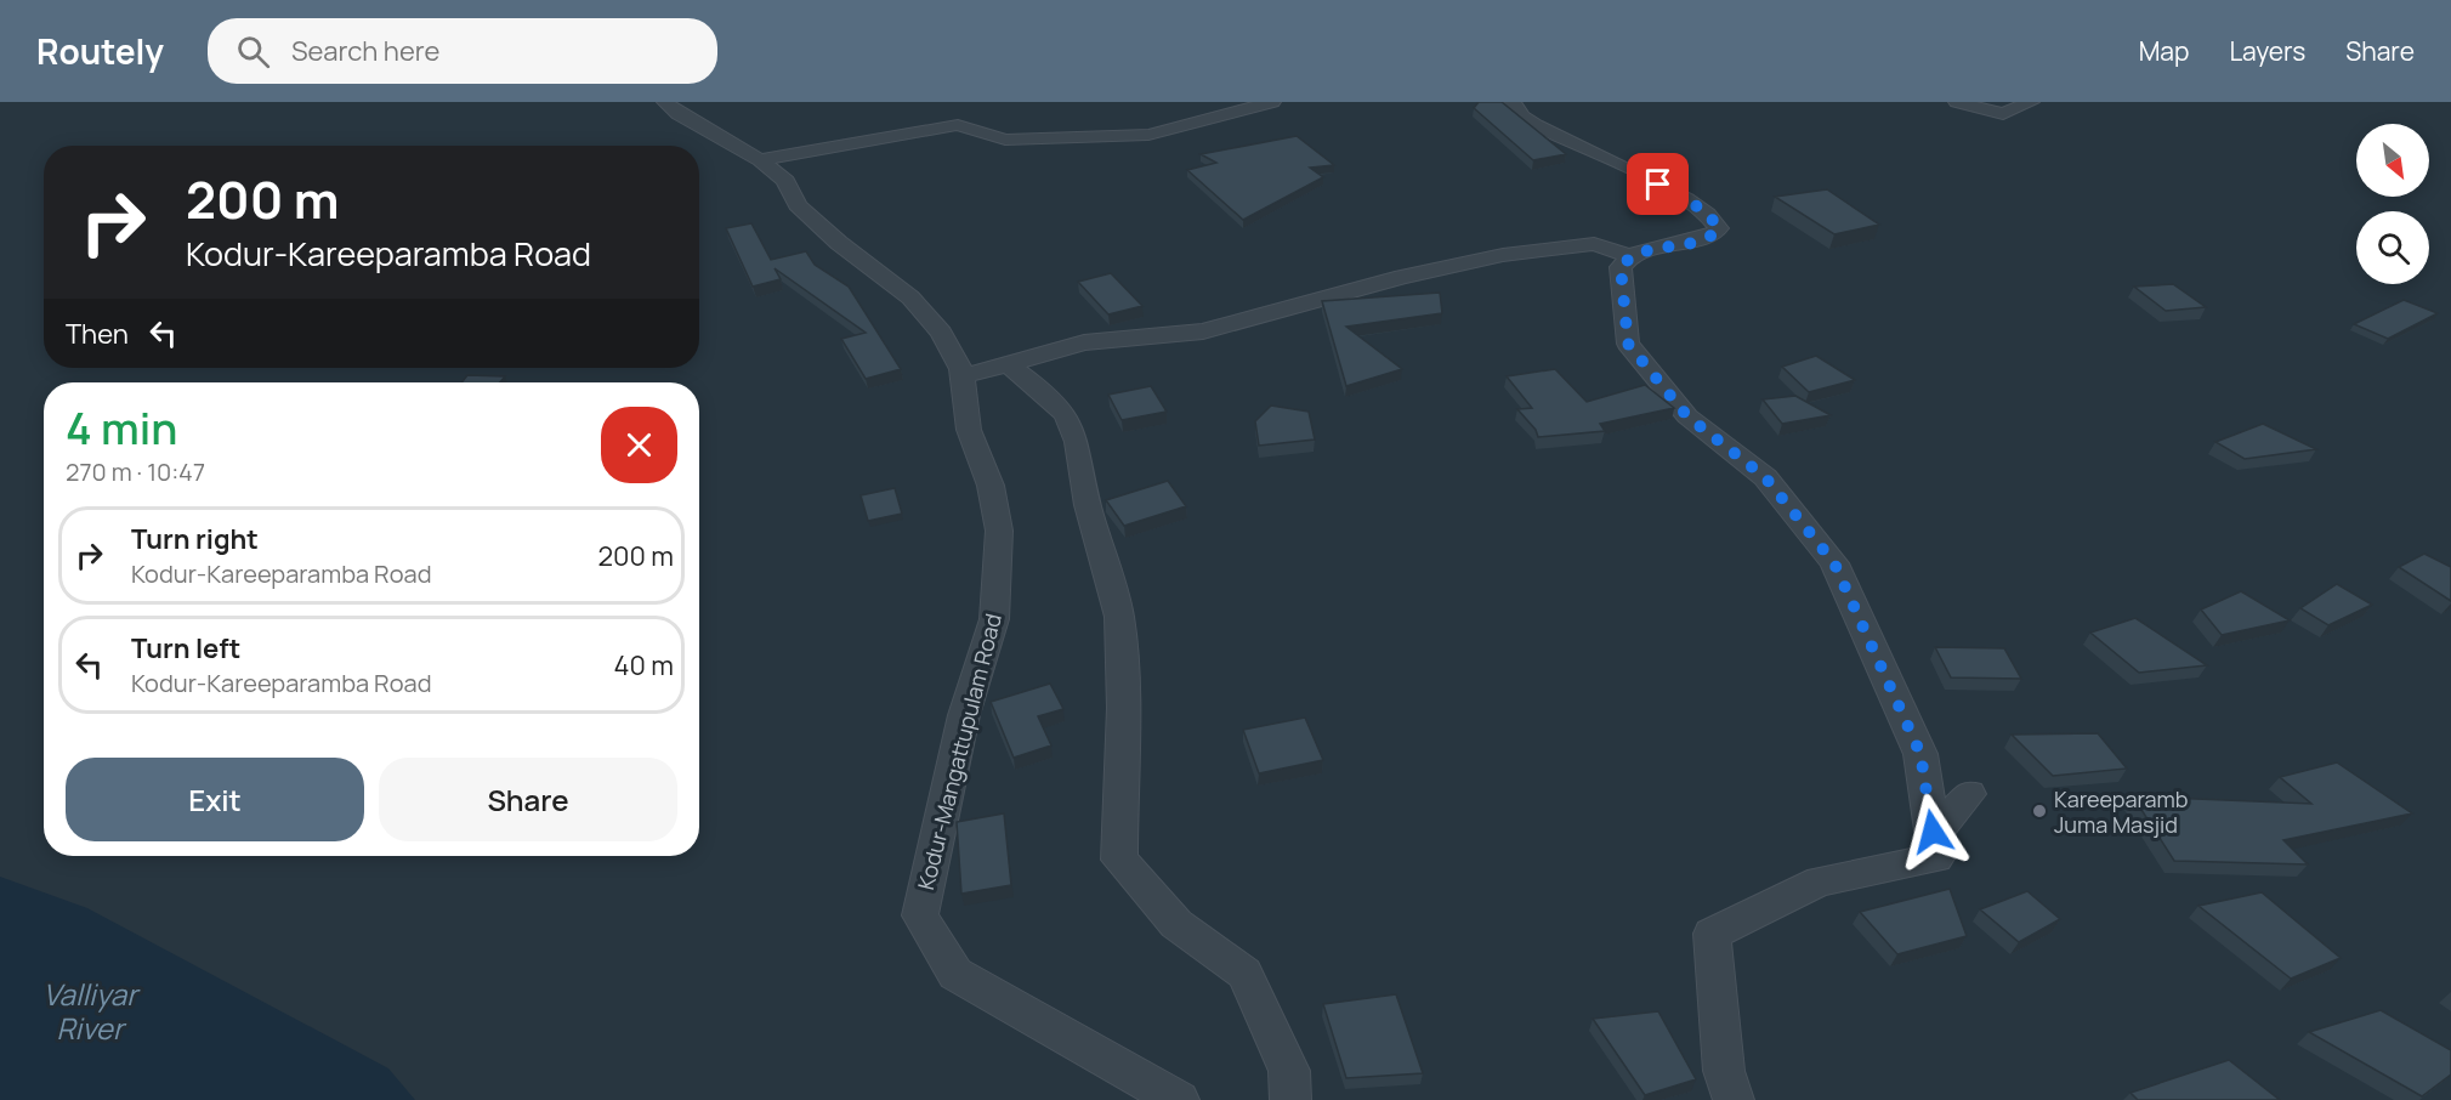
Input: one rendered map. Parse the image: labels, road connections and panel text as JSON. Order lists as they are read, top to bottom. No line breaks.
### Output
{"streets":{"street":["Kodur-Mangattupulam Road"]},"water":["Valliyar River"],"places":["Kareeparamb Juma Masjid"],"north":"bottom right","page":{"header":"Routely","search":"Search here","nav":["Map","Layers","Share"],"turn":["200 m","Kodur-Kareeparamba Road"],"then":"Then","heading":["4 min","270 m · 10:47"],"list":[{"name":"Turn right","note":"Kodur-Kareeparamba Road","value":"200 m"},{"name":"Turn left","note":"Kodur-Kareeparamba Road","value":"40 m"}],"buttons":["Exit","Share"]}}
